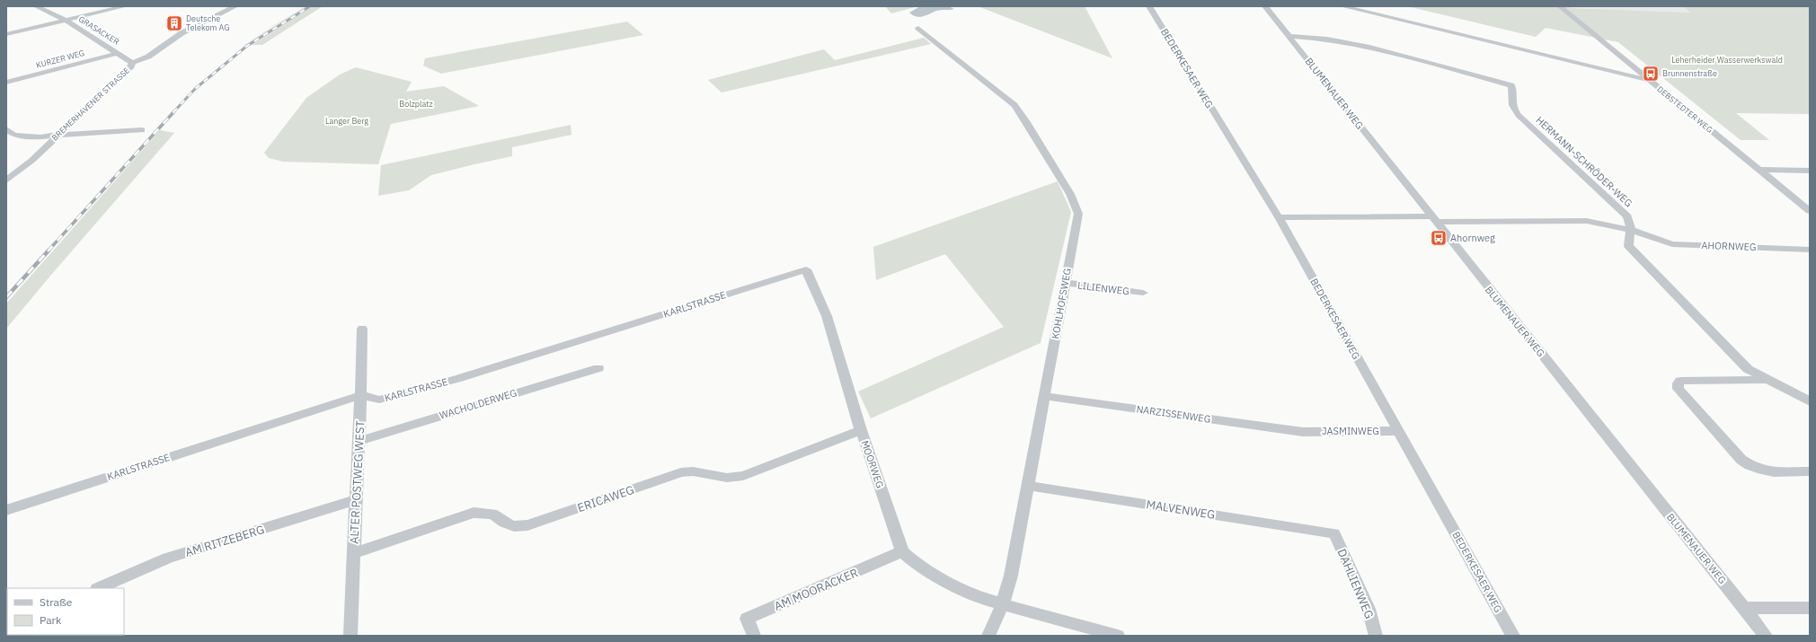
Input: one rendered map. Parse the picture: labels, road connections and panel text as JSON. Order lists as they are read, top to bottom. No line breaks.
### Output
{"streets":{"street":["GRASACKER","KURZER WEG","BEDERKESAER WEG","BLUMENAUER WEG","BREMERHAVENER STRASSE","DEBSTEDTER WEG","HERMANN-SCHRÖDER-WEG","AHORNWEG","LILIENWEG","KOHLHOFSWEG","KARLSTRASSE","WACHOLDERWEG","NARZISSENWEG","JASMINWEG","MOORWEG","ALTER POSTWEG WEST","ERICAWEG","MALVENWEG","AM RITZEBERG","DAHLIENWEG","AM MOORACKER"]},"crossings":[["GRASACKER","KURZER WEG"],["GRASACKER","BREMERHAVENER STRASSE"],["BEDERKESAER WEG","AHORNWEG"],["BEDERKESAER WEG","JASMINWEG"],["BLUMENAUER WEG","HERMANN-SCHRÖDER-WEG"],["BLUMENAUER WEG","AHORNWEG"],["HERMANN-SCHRÖDER-WEG","AHORNWEG"],["LILIENWEG","KOHLHOFSWEG"],["KOHLHOFSWEG","NARZISSENWEG"],["KOHLHOFSWEG","MOORWEG"],["KOHLHOFSWEG","MALVENWEG"],["KARLSTRASSE","MOORWEG"],["KARLSTRASSE","ALTER POSTWEG WEST"],["WACHOLDERWEG","ALTER POSTWEG WEST"],["NARZISSENWEG","JASMINWEG"],["MOORWEG","ERICAWEG"],["MOORWEG","AM MOORACKER"],["ALTER POSTWEG WEST","ERICAWEG"],["ALTER POSTWEG WEST","AM RITZEBERG"],["MALVENWEG","DAHLIENWEG"]],"parks":["Leherheider Wasserwerkswald","Bolzplatz","Langer Berg"],"places":{"building":["Deutsche Telekom AG"],"bus stop":["Brunnenstraße","Ahornweg"]},"legend":["Straße","Park"]}
